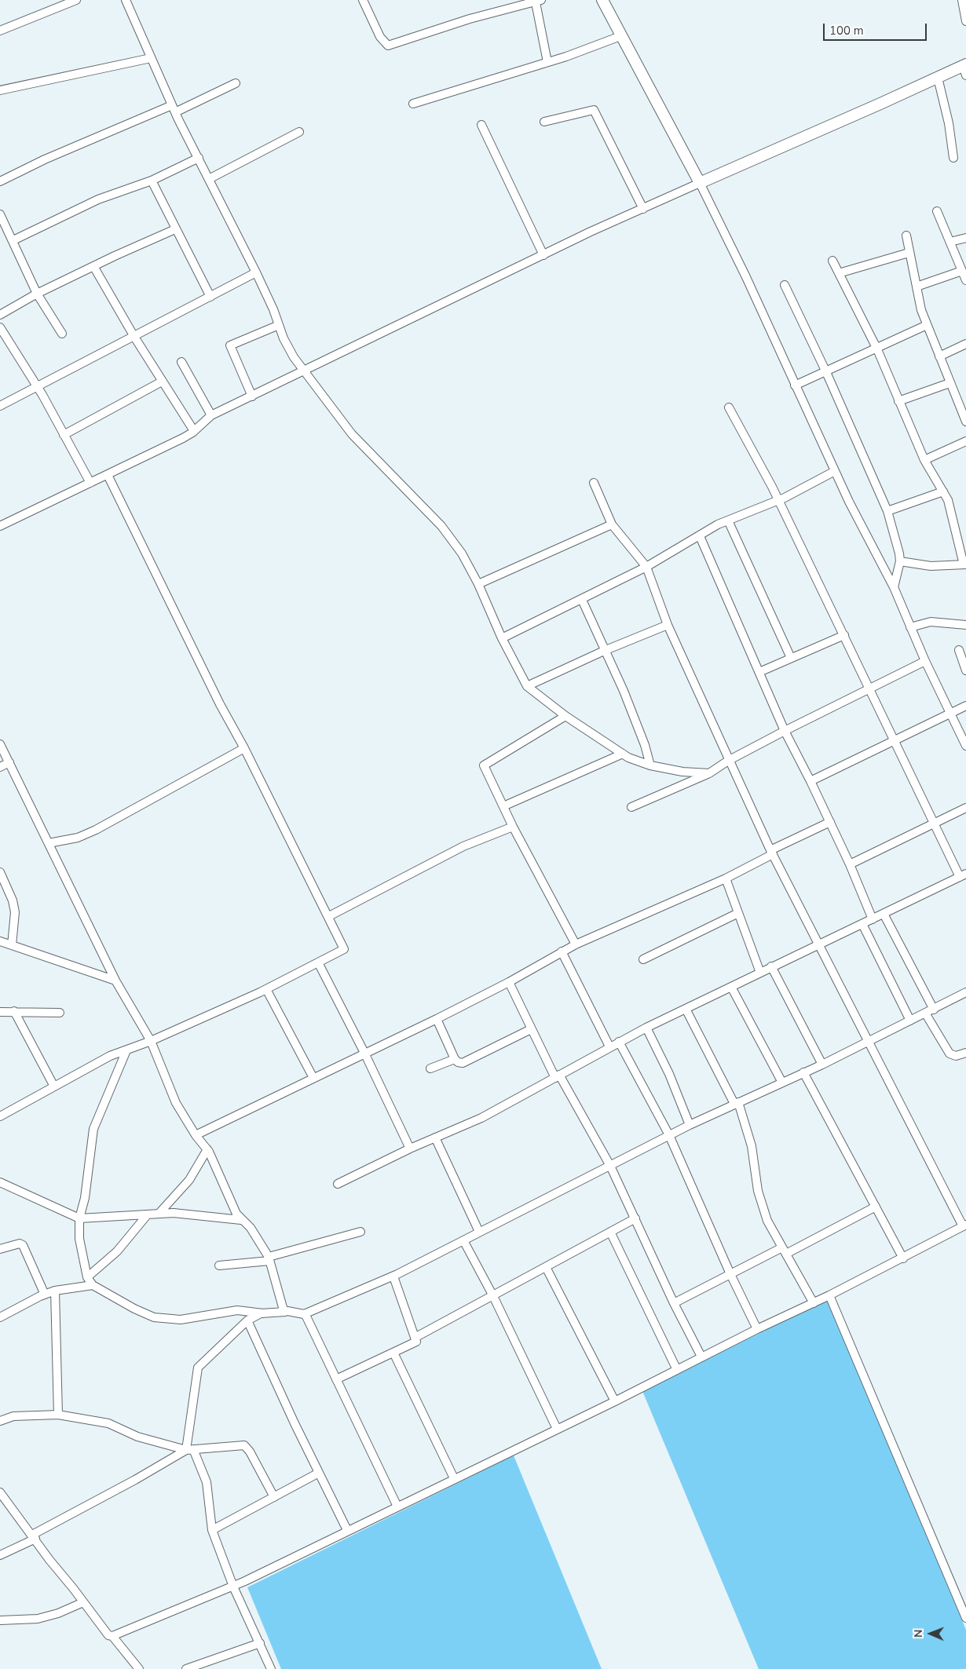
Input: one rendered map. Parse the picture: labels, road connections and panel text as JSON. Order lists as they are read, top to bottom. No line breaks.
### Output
{"scale_bar":"100 m","north":"left"}
